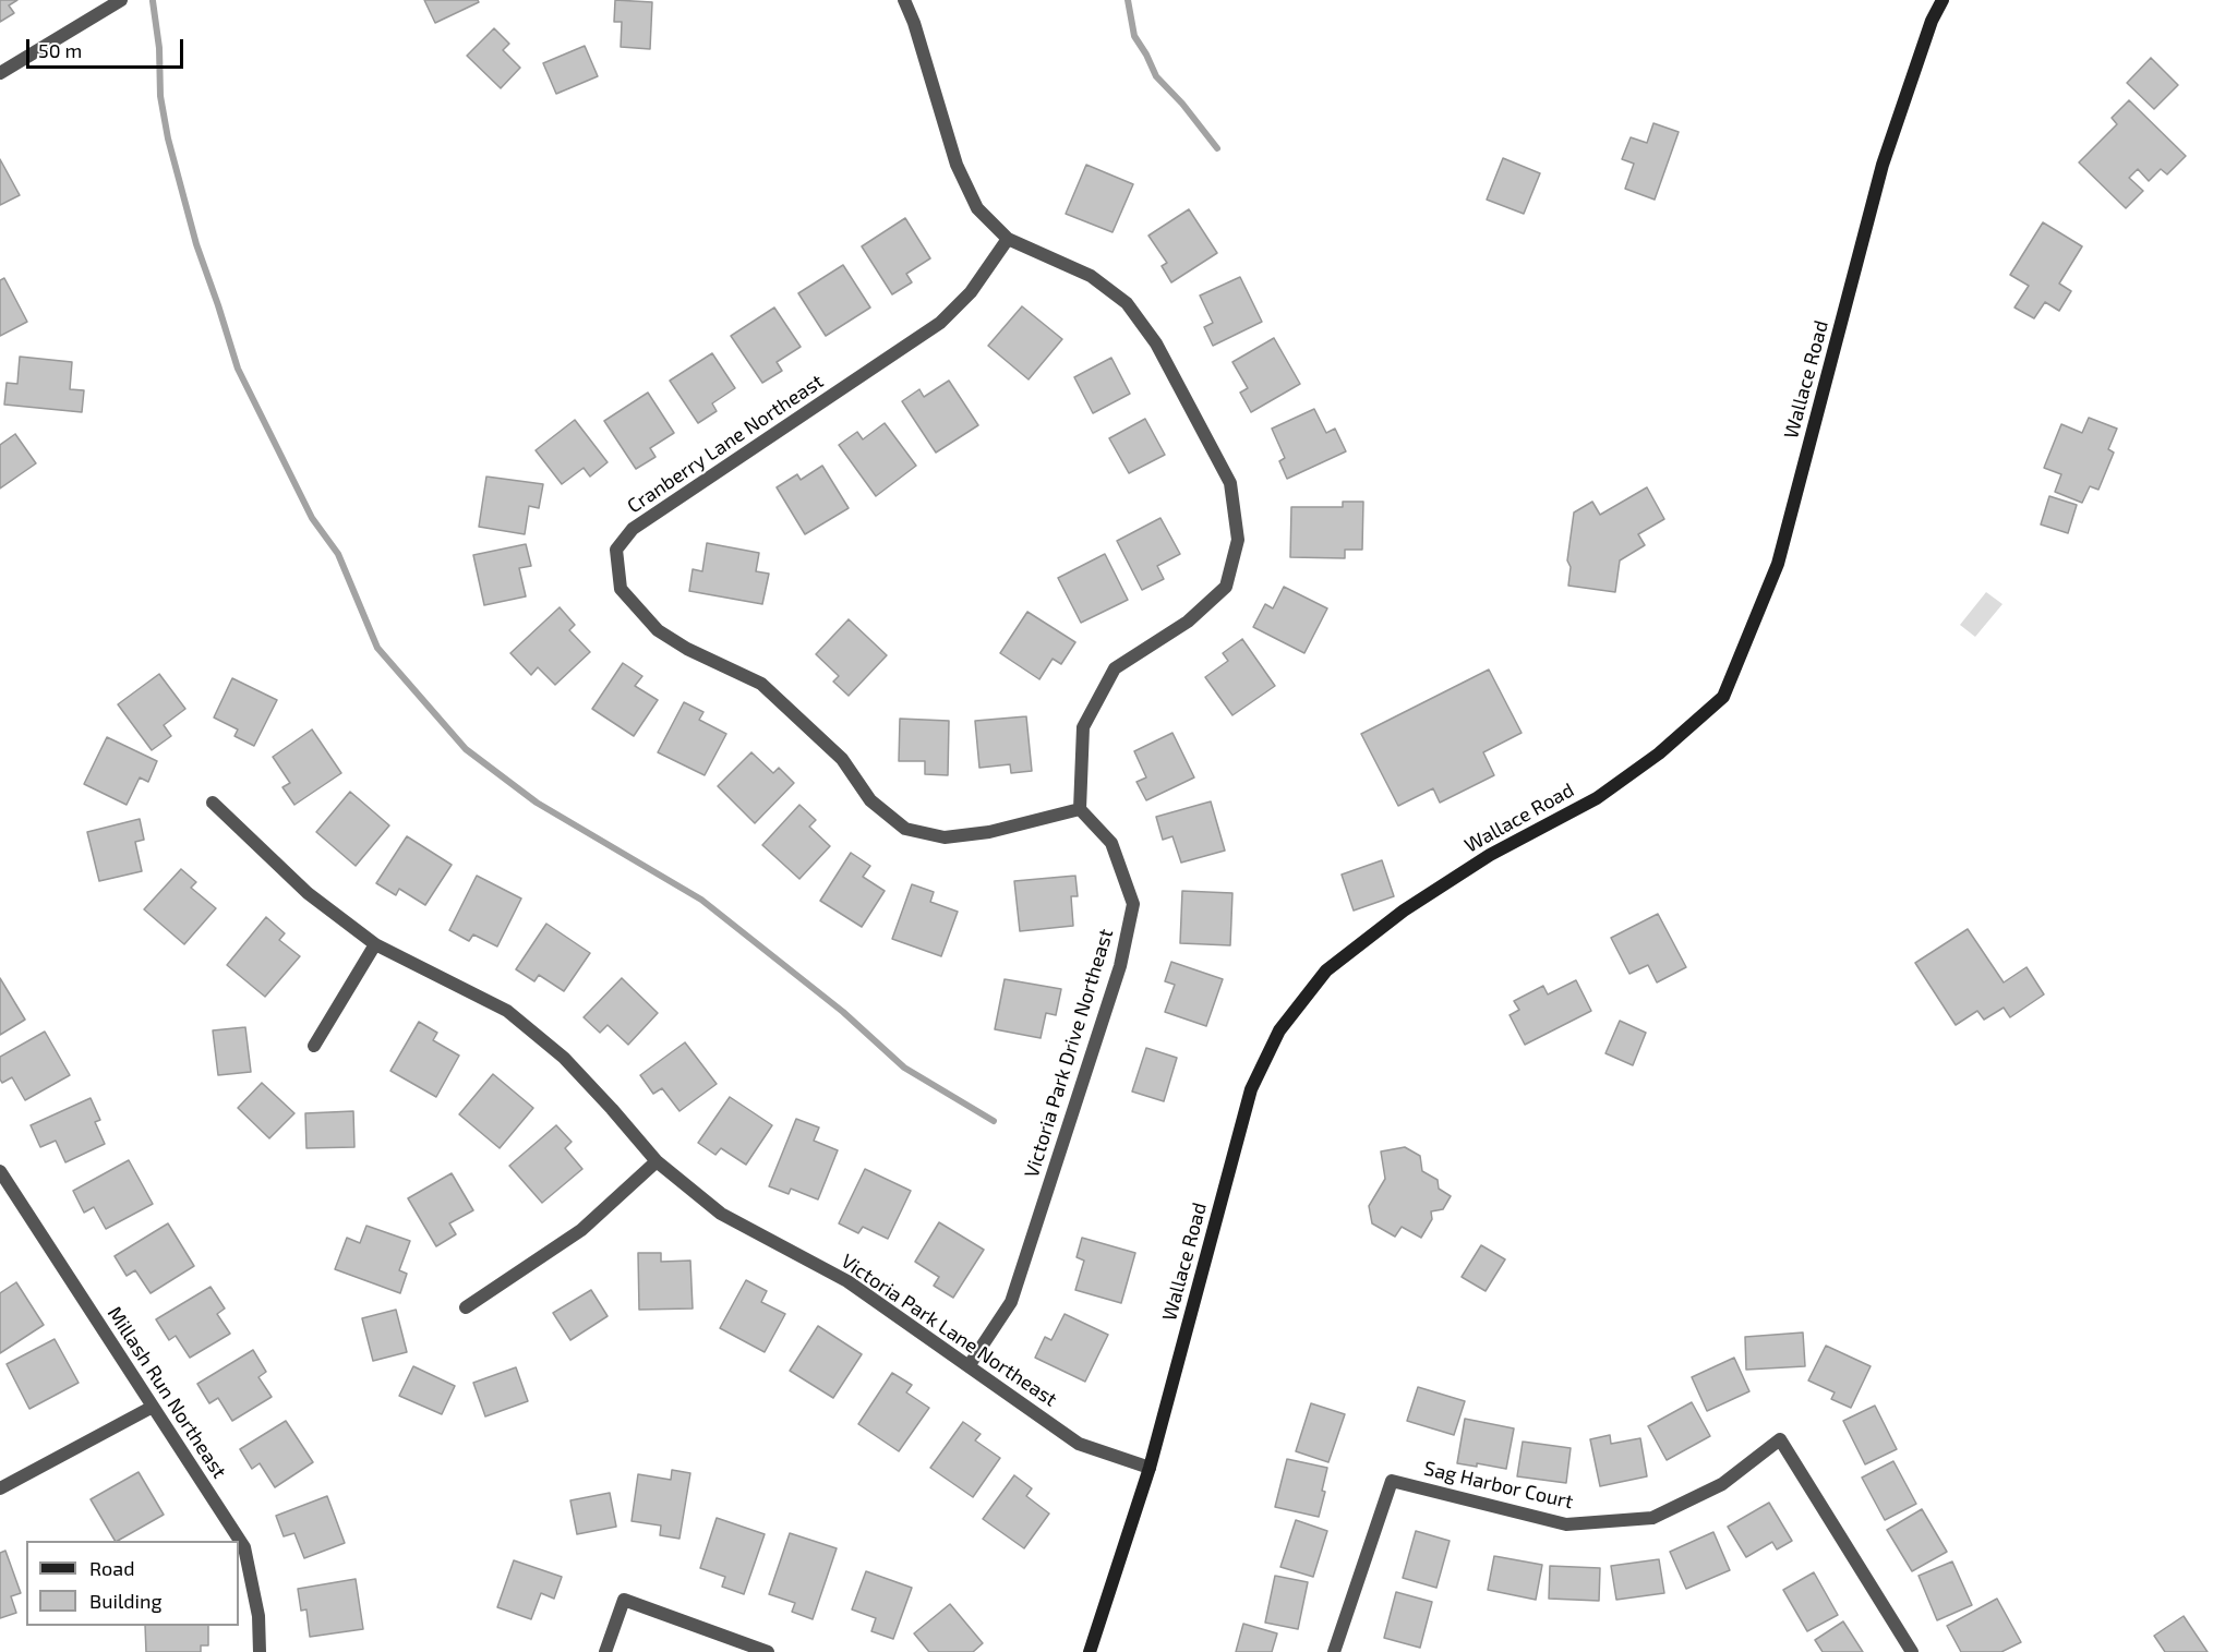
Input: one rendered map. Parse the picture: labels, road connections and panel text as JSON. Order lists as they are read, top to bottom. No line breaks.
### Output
{"streets":{"street":["Wallace Road","Cranberry Lane Northeast","Victoria Park Drive Northeast","Victoria Park Lane Northeast","Millash Run Northeast","Sag Harbor Court"]},"crossings":[["Wallace Road","Victoria Park Lane Northeast"],["Cranberry Lane Northeast","Victoria Park Drive Northeast"],["Victoria Park Drive Northeast","Victoria Park Lane Northeast"]],"legend":["Road","Building"],"scale_bar":"50 m"}
